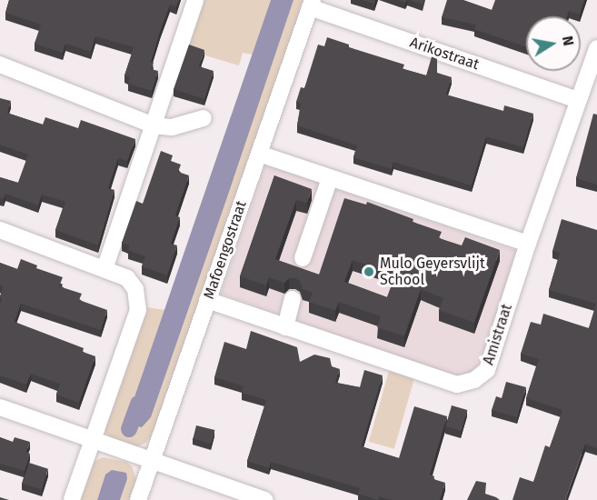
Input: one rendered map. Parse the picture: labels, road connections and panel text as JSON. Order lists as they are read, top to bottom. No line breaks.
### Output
{"streets":{"street":["Arikostraat","Mafoengostraat","Amistraat"]},"crossings":[["Arikostraat","Mafoengostraat"],["Arikostraat","Amistraat"],["Mafoengostraat","Amistraat"]],"places":["Mulo Geyersvlijt School"],"north":"right"}
